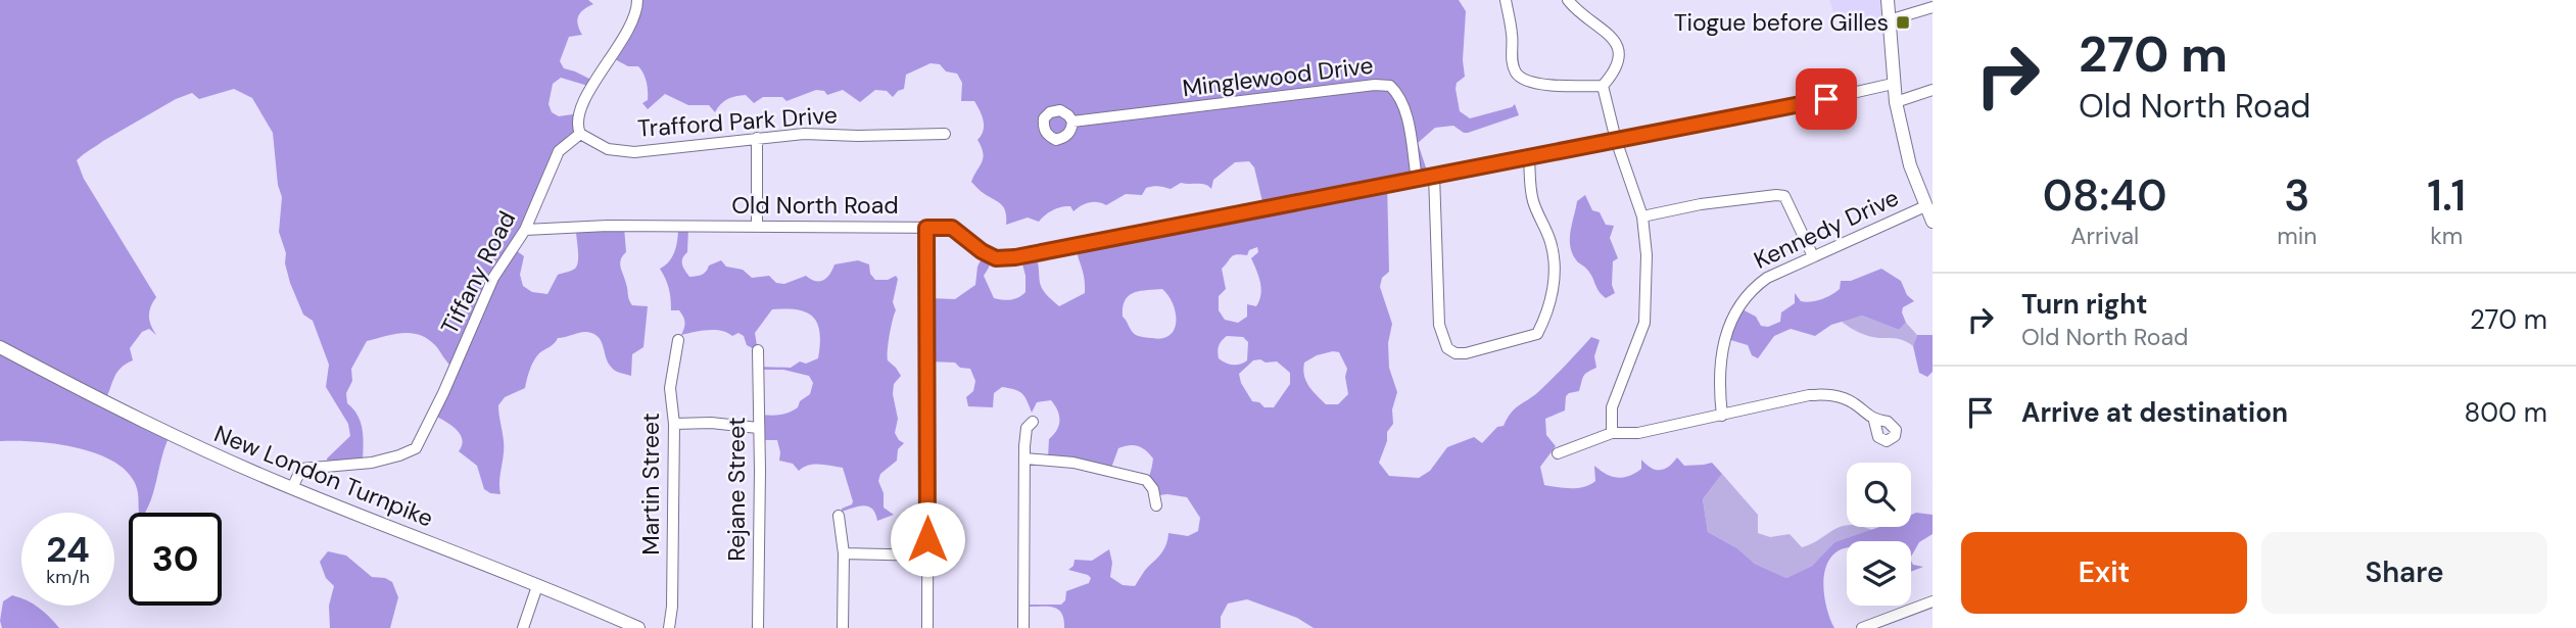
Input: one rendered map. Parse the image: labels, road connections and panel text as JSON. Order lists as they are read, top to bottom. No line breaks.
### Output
{"streets":{"main road":["New London Turnpike"],"street":["Minglewood Drive","Trafford Park Drive","Old North Road","Kennedy Drive","Tiffany Road","Martin Street","Rejane Street"]},"crossings":[["Minglewood Drive","Old North Road"],["Trafford Park Drive","Tiffany Road"],["Old North Road","Tiffany Road"],["Tiffany Road","New London Turnpike"]],"places":{"transit":["Tiogue before Gilles"]},"page":{"turn":["270 m","Old North Road"],"eta":["08:40","Arrival","3","min","1.1","km"],"list":[{"name":"Turn right","note":"Old North Road","value":"270 m"},{"name":"Arrive at destination","value":"800 m"}],"speed":"24 km/h","limit":"30","buttons":["Exit","Share"]}}
